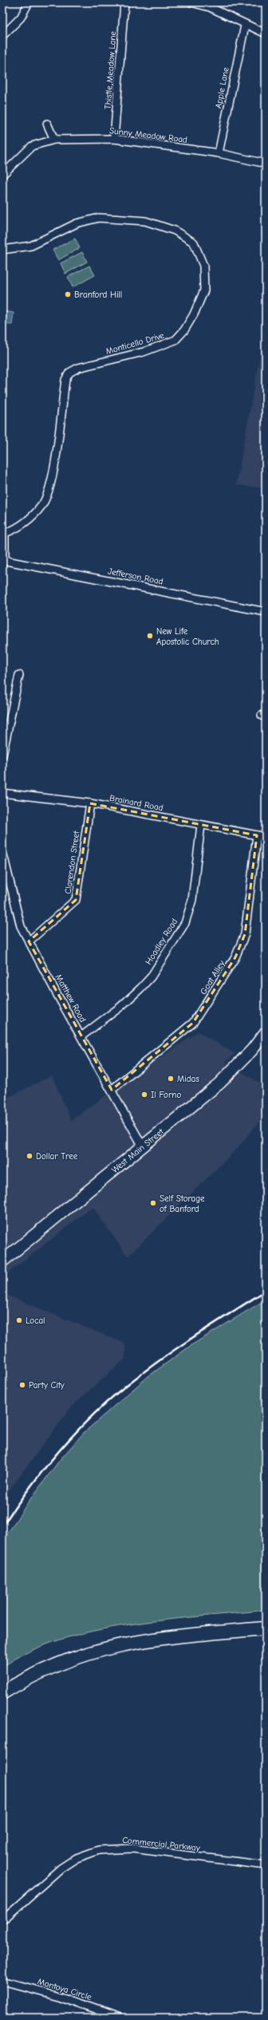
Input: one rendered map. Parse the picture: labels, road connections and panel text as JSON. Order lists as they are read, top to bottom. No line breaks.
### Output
{"streets":{"main road":["West Main Street"],"street":["Thistle Meadow Lane","Apple Lane","Sunny Meadow Road","Monticello Drive","Jefferson Road","Brainard Road","Clarendon Street","Hoadley Road","Goat Alley","Matthew Road","Commercial Parkway","Montoya Circle"]},"crossings":[["Thistle Meadow Lane","Sunny Meadow Road"],["Apple Lane","Sunny Meadow Road"],["Monticello Drive","Jefferson Road"],["Brainard Road","Clarendon Street"],["Brainard Road","Hoadley Road"],["Brainard Road","Goat Alley"],["Clarendon Street","Matthew Road"],["Hoadley Road","Matthew Road"],["Goat Alley","Matthew Road"],["Matthew Road","West Main Street"]],"places":["Branford Hill","New Life Apostolic Church","Midas","Il Forno","Dollar Tree","Self Storage of Banford","Local","Party City"]}
